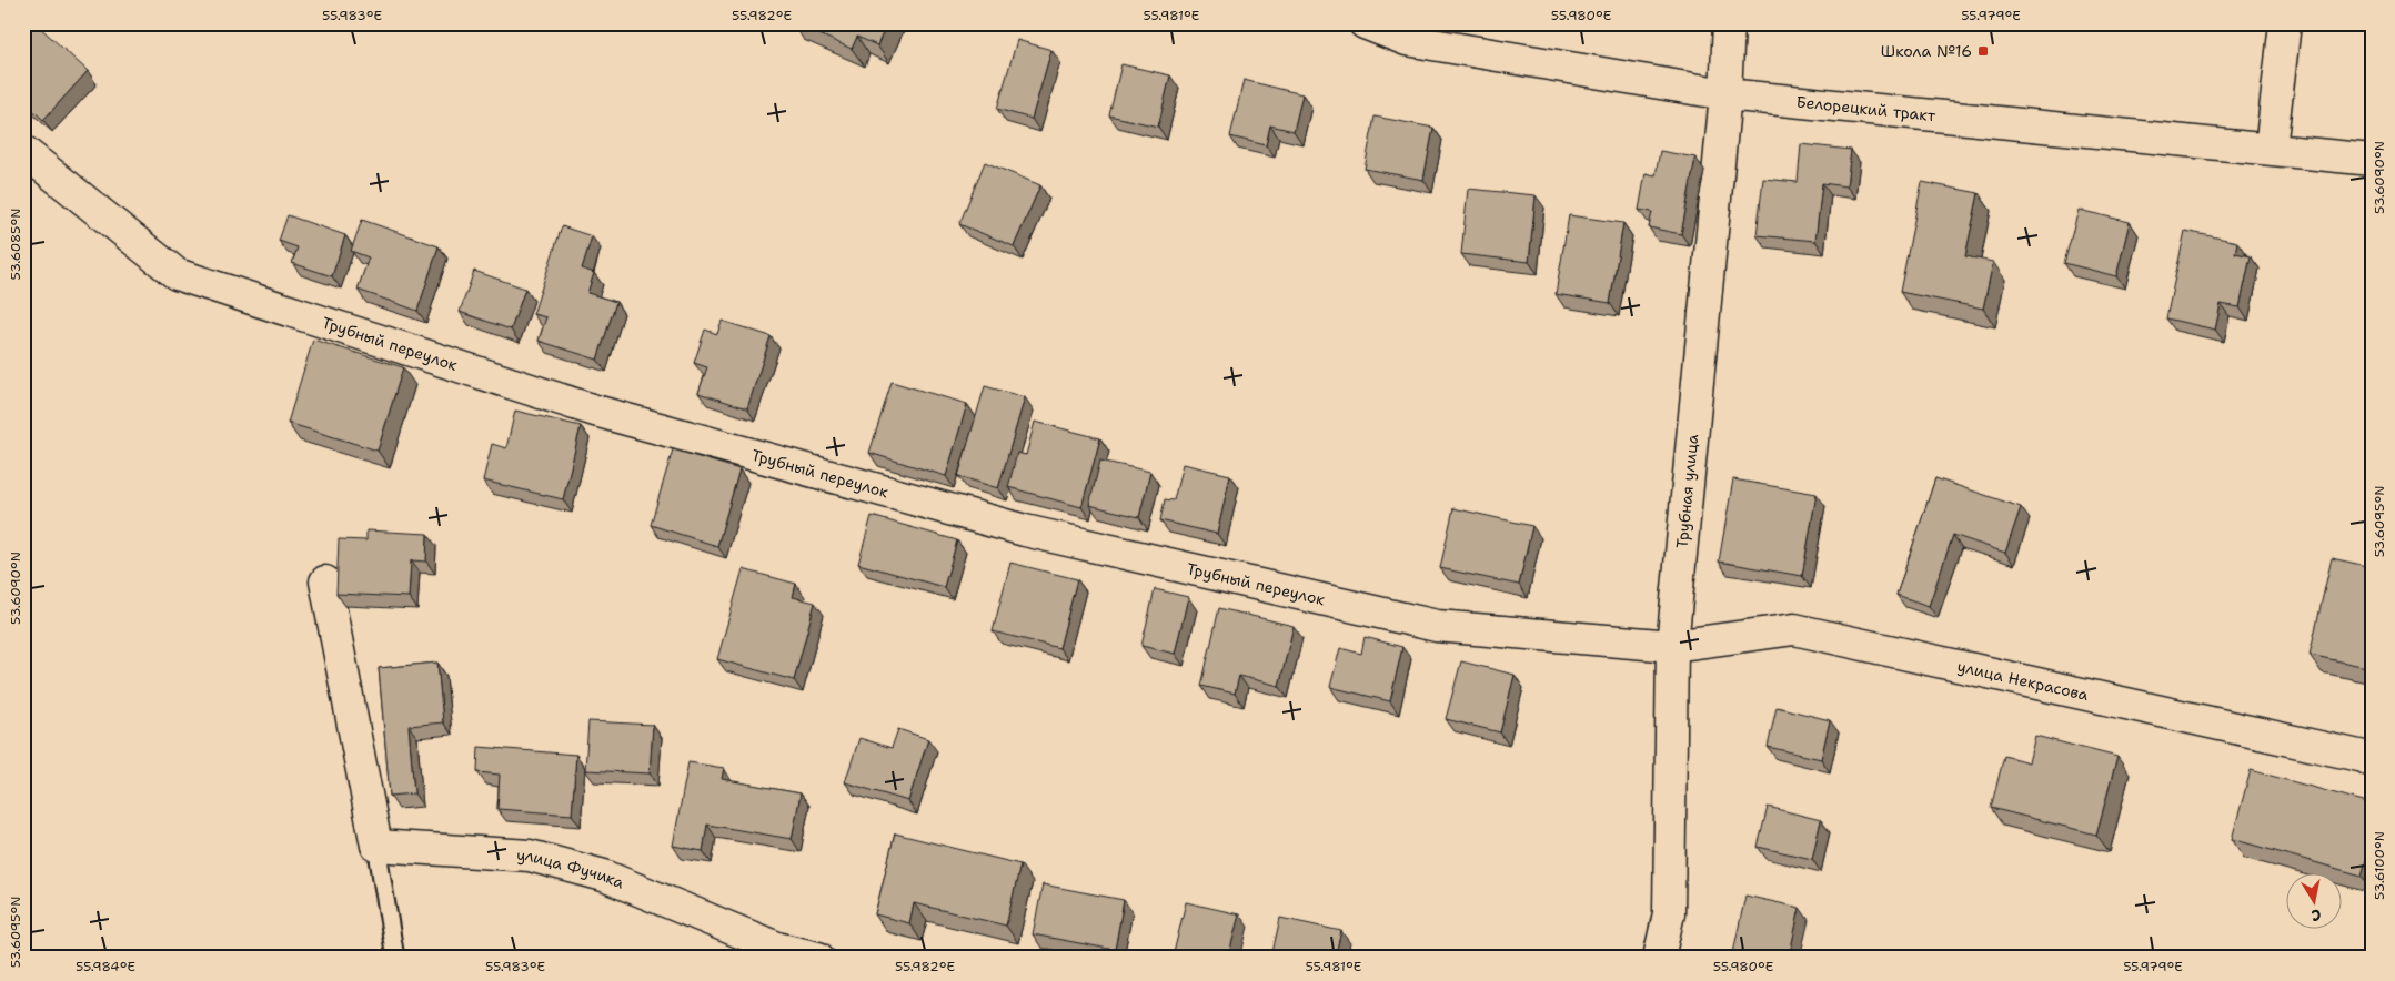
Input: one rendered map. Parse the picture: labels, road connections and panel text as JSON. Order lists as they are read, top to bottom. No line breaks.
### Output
{"streets":{"street":["Белорецкий тракт","Трубный переулок","Трубная улица","улица Некрасова","улица Фучика"]},"crossings":[["Белорецкий тракт","Трубная улица"],["Трубный переулок","Трубная улица"],["Трубный переулок","улица Некрасова"],["Трубная улица","улица Некрасова"]],"places":{"transit":["Школа №16"]},"north":"bottom","coordinates":["55.983°E","55.982°E","55.981°E","55.980°E","55.979°E","53.6090°N","53.6085°N","53.6095°N","53.6100°N","55.984°E"]}
